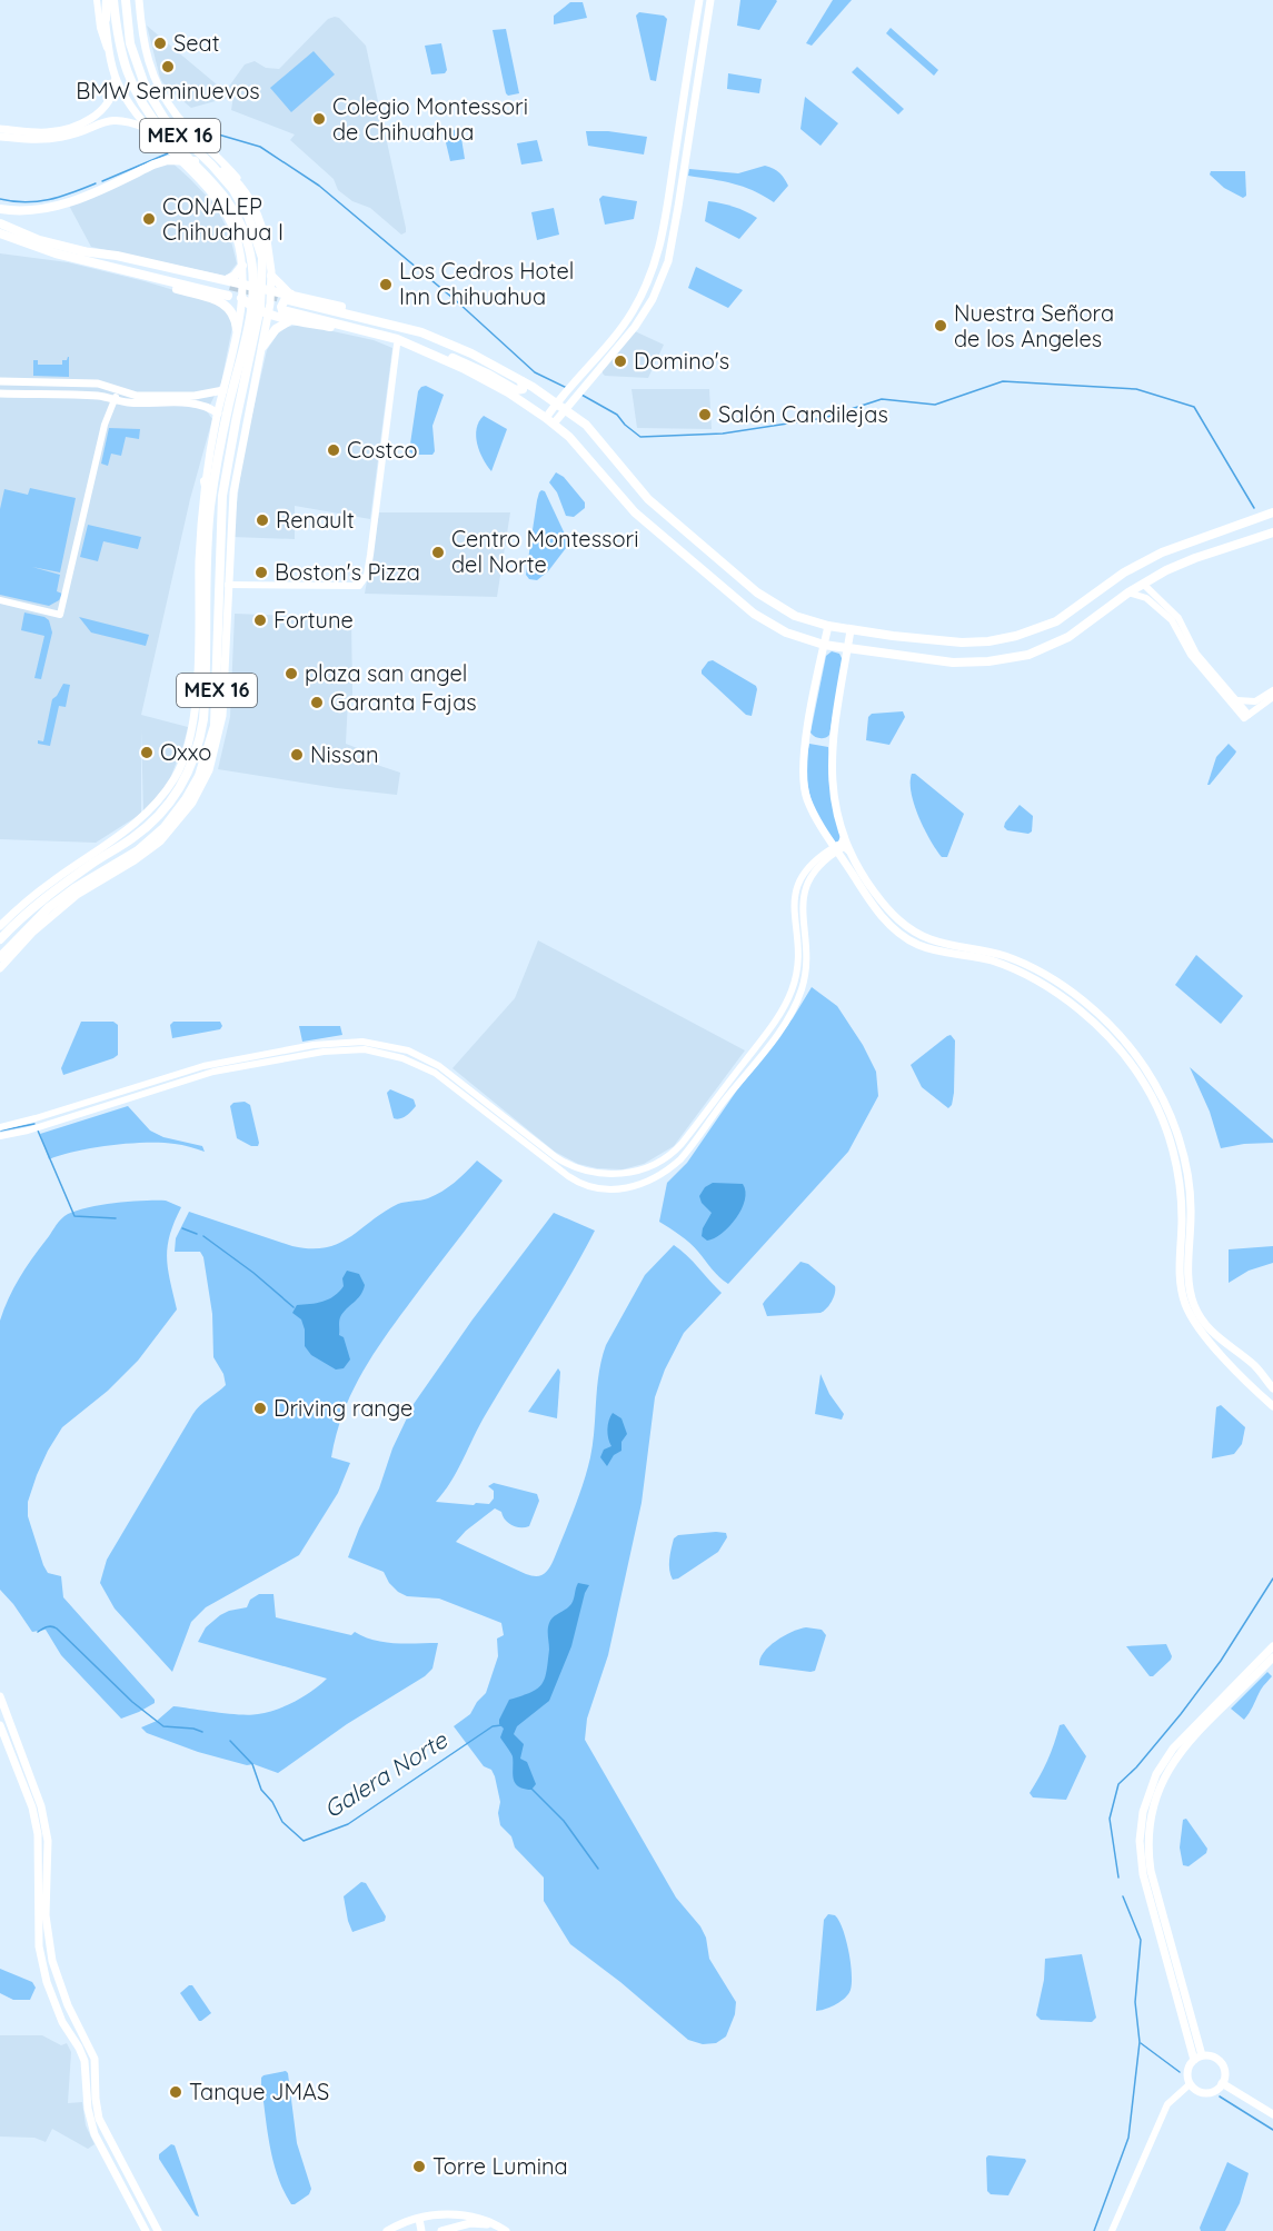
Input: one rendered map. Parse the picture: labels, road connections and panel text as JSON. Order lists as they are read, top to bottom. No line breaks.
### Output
{"streets":{"highway":["MEX 16"]},"water":["Galera Norte"],"places":["Seat","BMW Seminuevos","Colegio Montessori de Chihuahua","CONALEP Chihuahua I","Los Cedros Hotel Inn Chihuahua","Nuestra Señora de los Angeles","Domino's","Salón Candilejas","Costco","Renault","Centro Montessori del Norte","Boston's Pizza","Fortune","plaza san angel","Garanta Fajas","Oxxo","Nissan","Driving range","Tanque JMAS","Torre Lumina"]}
